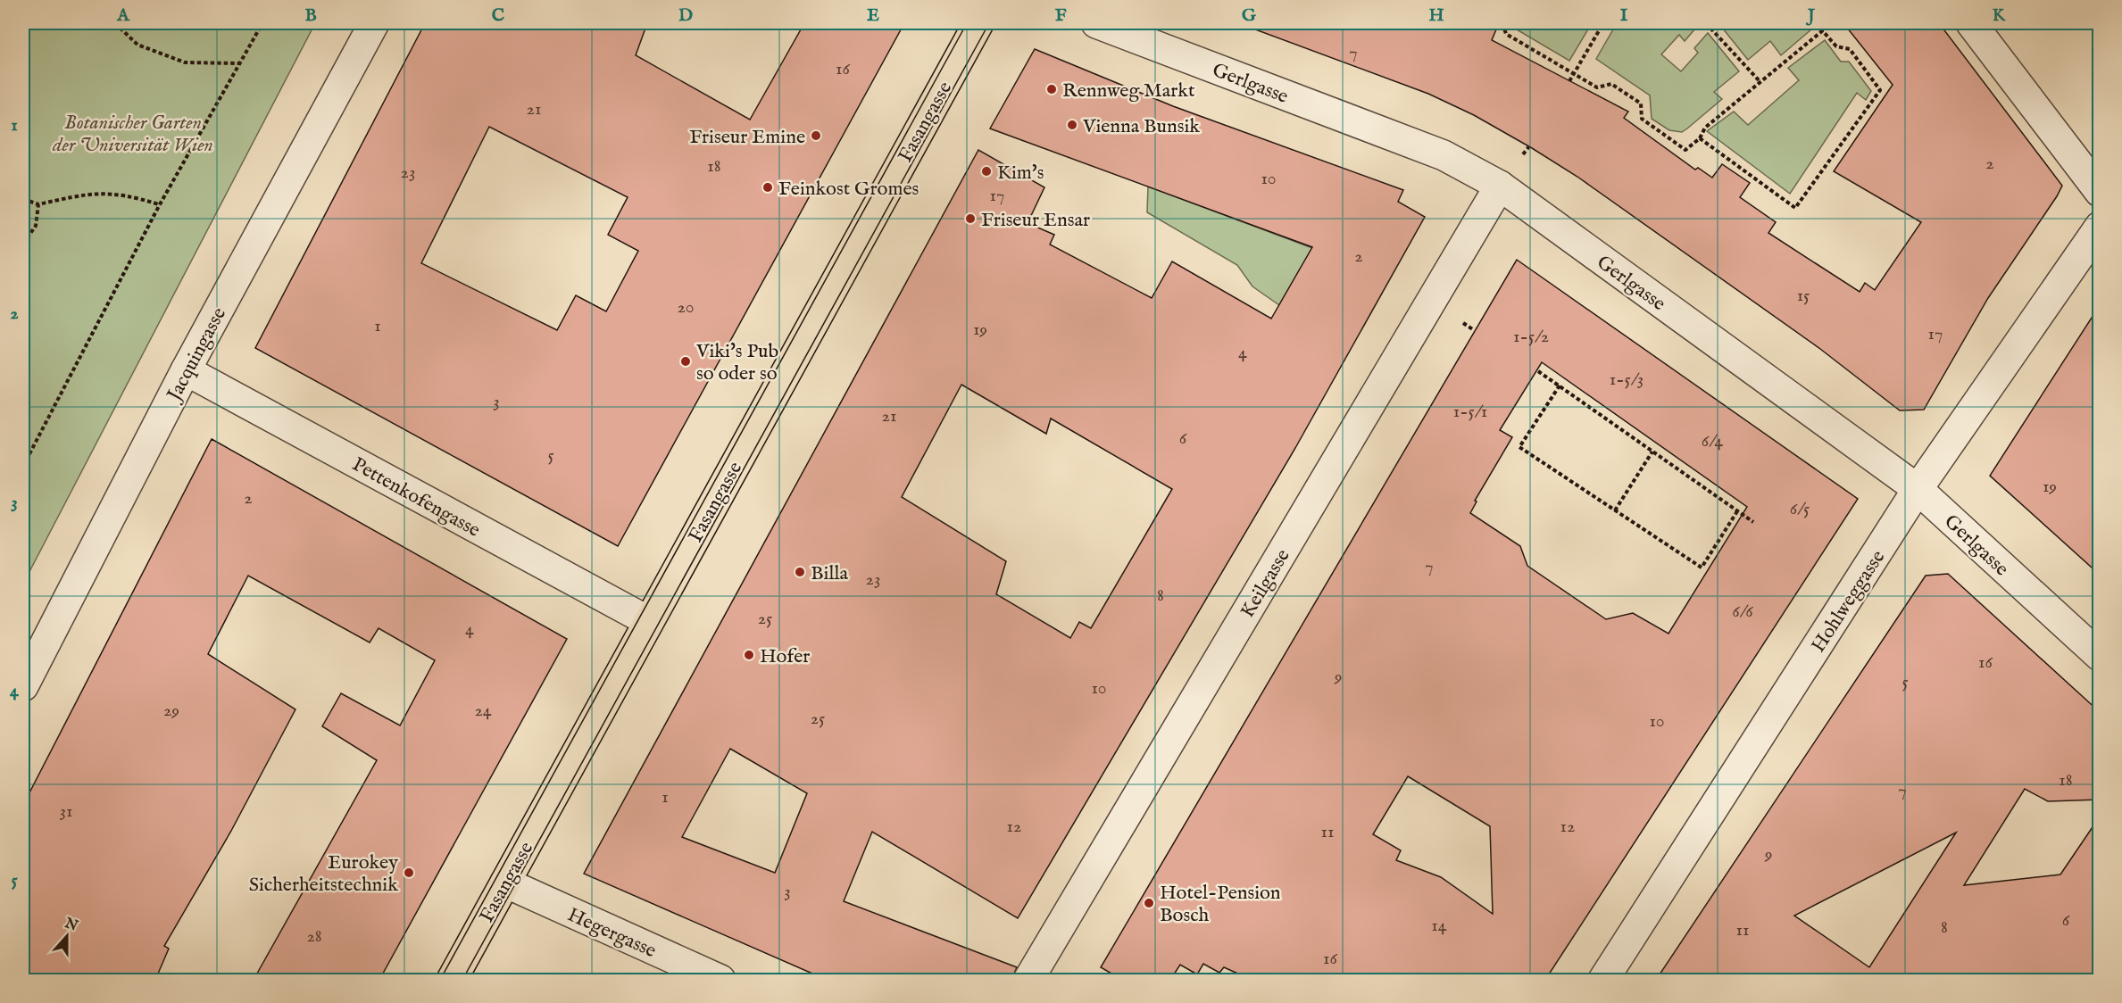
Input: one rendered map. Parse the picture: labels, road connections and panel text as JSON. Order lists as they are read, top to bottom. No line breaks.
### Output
{"streets":{"main road":["Fasangasse"],"street":["Gerlgasse","Jacquingasse","Pettenkofengasse","Keilgasse","Hohlweggasse","Hegergasse"]},"crossings":[["Gerlgasse","Keilgasse"],["Gerlgasse","Hohlweggasse"],["Fasangasse","Pettenkofengasse"],["Fasangasse","Hegergasse"],["Jacquingasse","Pettenkofengasse"]],"parks":["Botanischer Garten der Universität Wien"],"places":["Rennweg Markt","Vienna Bunsik","Friseur Emine","Kim's","Feinkost Gromes","Friseur Ensar","Viki's Pub so oder so","Billa","Hofer","Eurokey Sicherheitstechnik","Hotel-Pension Bosch"],"house_numbers":["7","16","21","2","18","23","10","17","2","15","20","1","19","17","1-5/2","4","1-5/3","3","1-5/1","21","6","6/4","5","19","2","6/5","7","23","8","6/6","25","4","16","9","5","10","29","24","25","10","18","7","1","31","12","12","11","9","3","6","14","8","11","28","16"],"north":"top","grid":{"columns":["A","B","C","D","E","F","G","H","I","J","K"],"rows":["1","2","3","4","5"]}}
